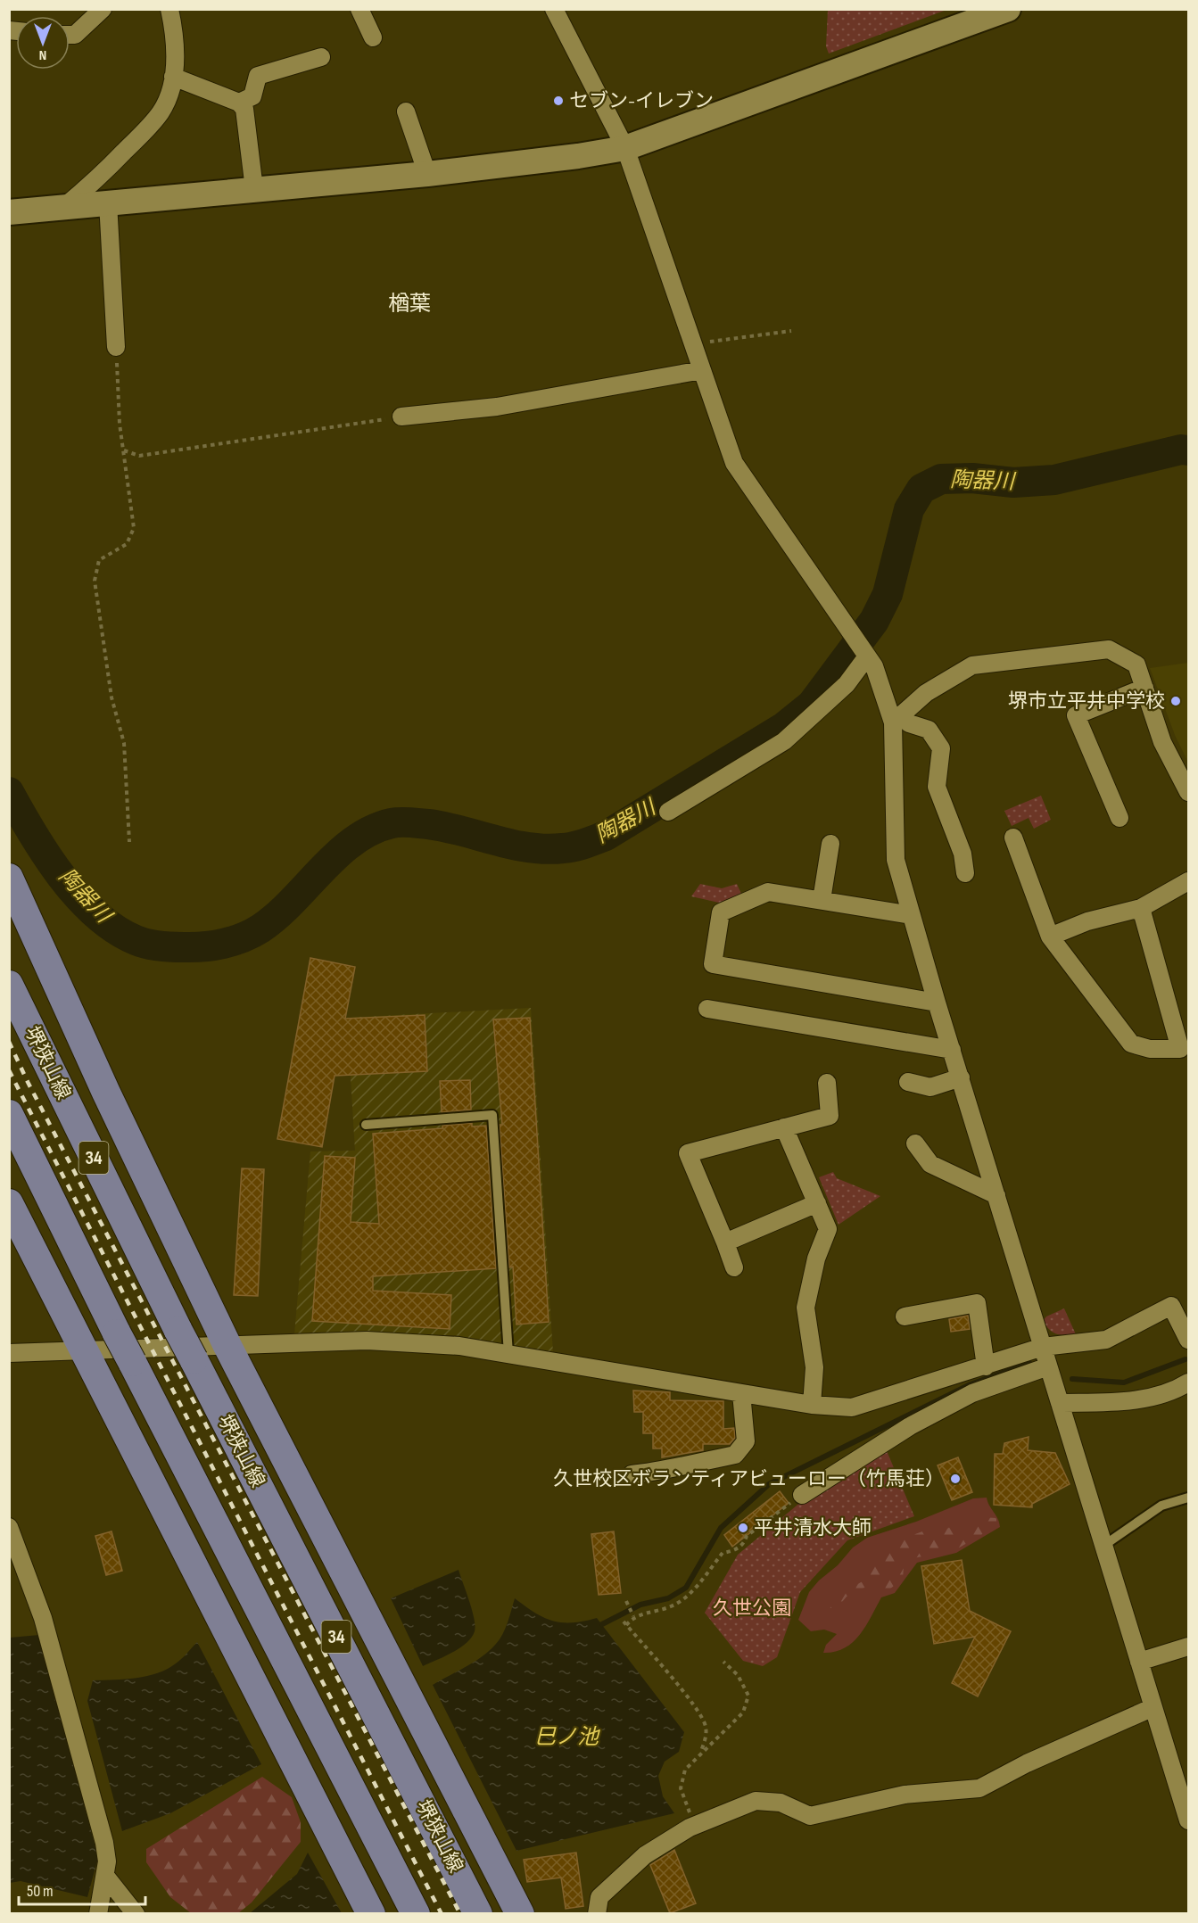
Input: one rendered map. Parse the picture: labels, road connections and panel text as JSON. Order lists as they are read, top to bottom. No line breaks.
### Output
{"streets":{"main road":["堺狭山線","34"]},"districts":["楢葉"],"water":["陶器川","巳ノ池"],"parks":["久世公園"],"places":["セブン-イレブン","堺市立平井中学校","久世校区ボランティアビューロー（竹馬荘）","平井清水大師"],"scale_bar":"50 m","north":"bottom"}
